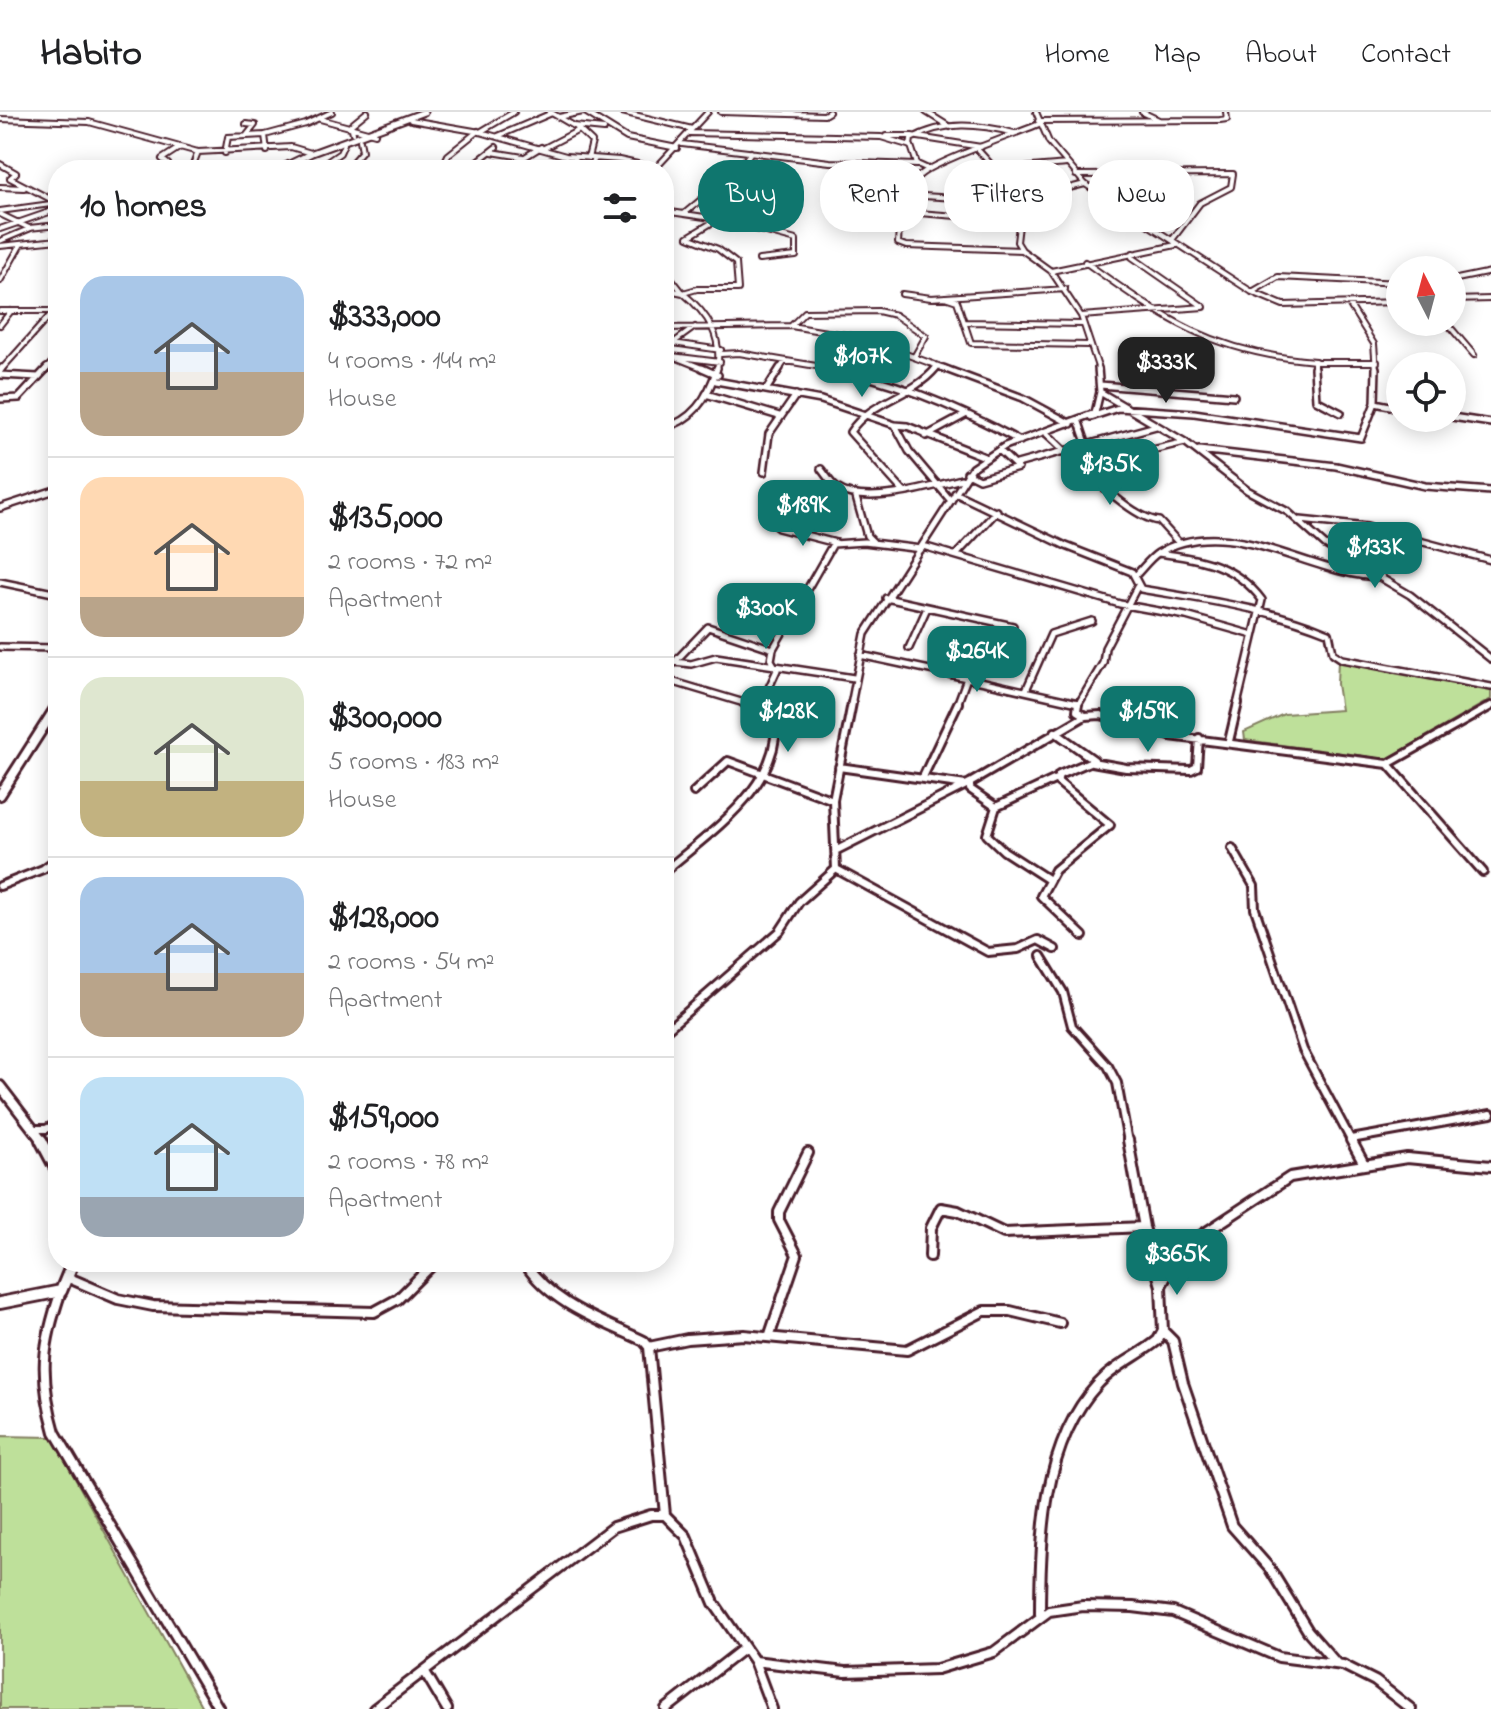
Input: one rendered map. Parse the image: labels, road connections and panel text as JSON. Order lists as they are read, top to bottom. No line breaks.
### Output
{"north":"top","page":{"header":"Habito","nav":["Home","Map","About","Contact"],"chip":["Buy","Rent","Filters","New"],"heading":"10 homes","list":[{"name":"$333,000","note":"4 rooms · 144 m² · House"},{"name":"$135,000","note":"2 rooms · 72 m² · Apartment"},{"name":"$300,000","note":"5 rooms · 183 m² · House"},{"name":"$128,000","note":"2 rooms · 54 m² · Apartment"},{"name":"$159,000","note":"2 rooms · 78 m² · Apartment"}],"price":["$107K","$333K","$135K","$189K","$133K","$300K","$264K","$128K","$159K","$365K"]}}
